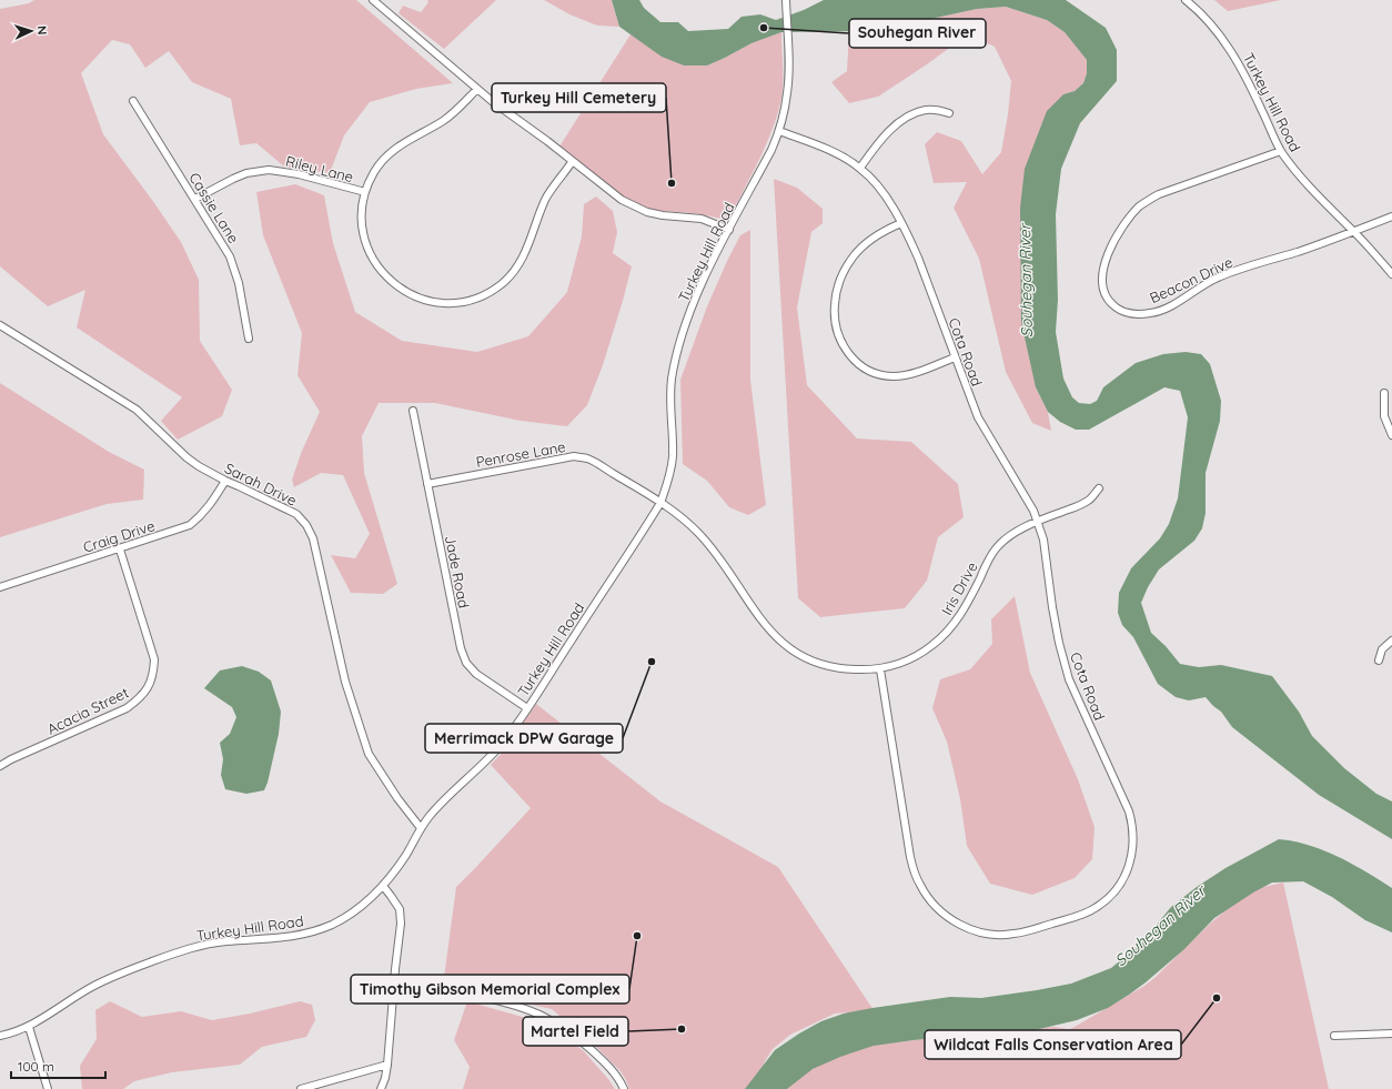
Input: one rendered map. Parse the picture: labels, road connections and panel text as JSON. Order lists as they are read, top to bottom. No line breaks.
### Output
{"streets":{"street":["Turkey Hill Road","Riley Lane","Cassie Lane","Beacon Drive","Cota Road","Penrose Lane","Sarah Drive","Craig Drive","Jade Road","Iris Drive","Acacia Street"]},"crossings":[["Turkey Hill Road","Beacon Drive"],["Turkey Hill Road","Cota Road"],["Turkey Hill Road","Penrose Lane"],["Turkey Hill Road","Sarah Drive"],["Turkey Hill Road","Jade Road"],["Turkey Hill Road","Iris Drive"],["Riley Lane","Cassie Lane"],["Cota Road","Iris Drive"],["Penrose Lane","Jade Road"],["Penrose Lane","Iris Drive"],["Sarah Drive","Craig Drive"],["Craig Drive","Acacia Street"]],"water":["Souhegan River"],"places":["Souhegan River","Turkey Hill Cemetery","Merrimack DPW Garage","Timothy Gibson Memorial Complex","Wildcat Falls Conservation Area","Martel Field"],"scale_bar":"100 m","north":"right"}
